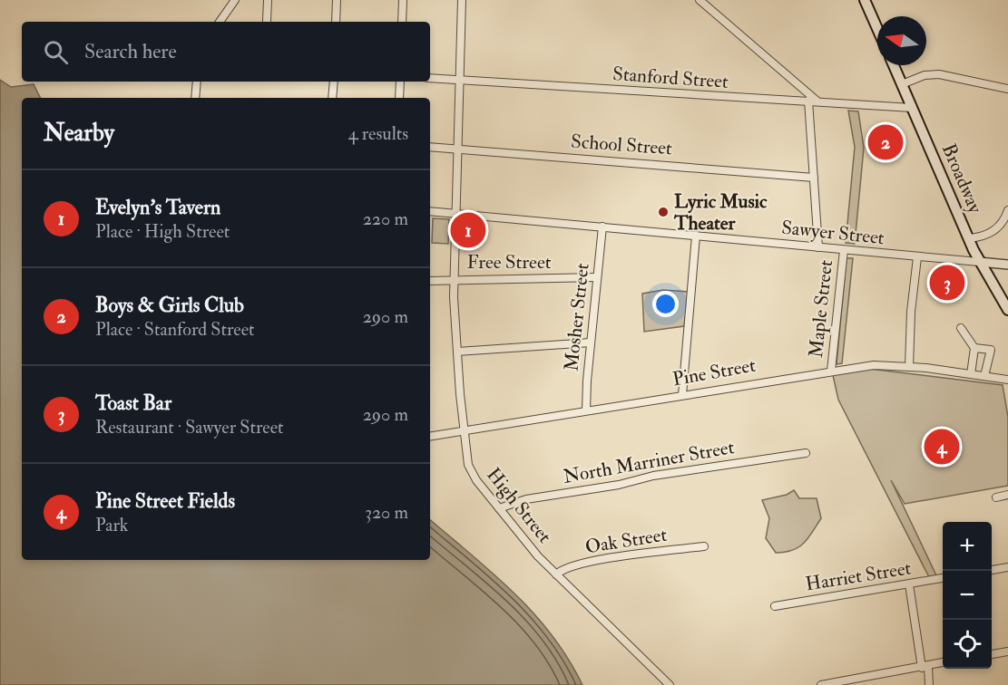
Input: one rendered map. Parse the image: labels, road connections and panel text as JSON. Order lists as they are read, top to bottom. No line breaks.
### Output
{"streets":{"main road":["Broadway"],"street":["Stanford Street","School Street","Sawyer Street","Free Street","Maple Street","Mosher Street","Pine Street","North Marriner Street","High Street","Oak Street","Harriet Street"]},"crossings":[["Stanford Street","Broadway"],["Stanford Street","High Street"],["School Street","High Street"],["Broadway","Sawyer Street"],["Sawyer Street","Maple Street"],["Sawyer Street","Mosher Street"],["Sawyer Street","High Street"],["Free Street","Mosher Street"],["Free Street","High Street"],["Maple Street","Pine Street"],["Mosher Street","Pine Street"],["Pine Street","High Street"],["North Marriner Street","High Street"],["High Street","Oak Street"]],"places":["Lyric Music Theater"],"north":"left","page":{"search":"Search here","heading":["Nearby","4 results"],"pins":["2","1","3","4"],"list":[{"mark":"1","name":"Evelyn's Tavern","note":"Place · High Street","value":"220 m"},{"mark":"2","name":"Boys & Girls Club","note":"Place · Stanford Street","value":"290 m"},{"mark":"3","name":"Toast Bar","note":"Restaurant · Sawyer Street","value":"290 m"},{"mark":"4","name":"Pine Street Fields","note":"Park","value":"320 m"}],"map_buttons":["+","−"]}}
